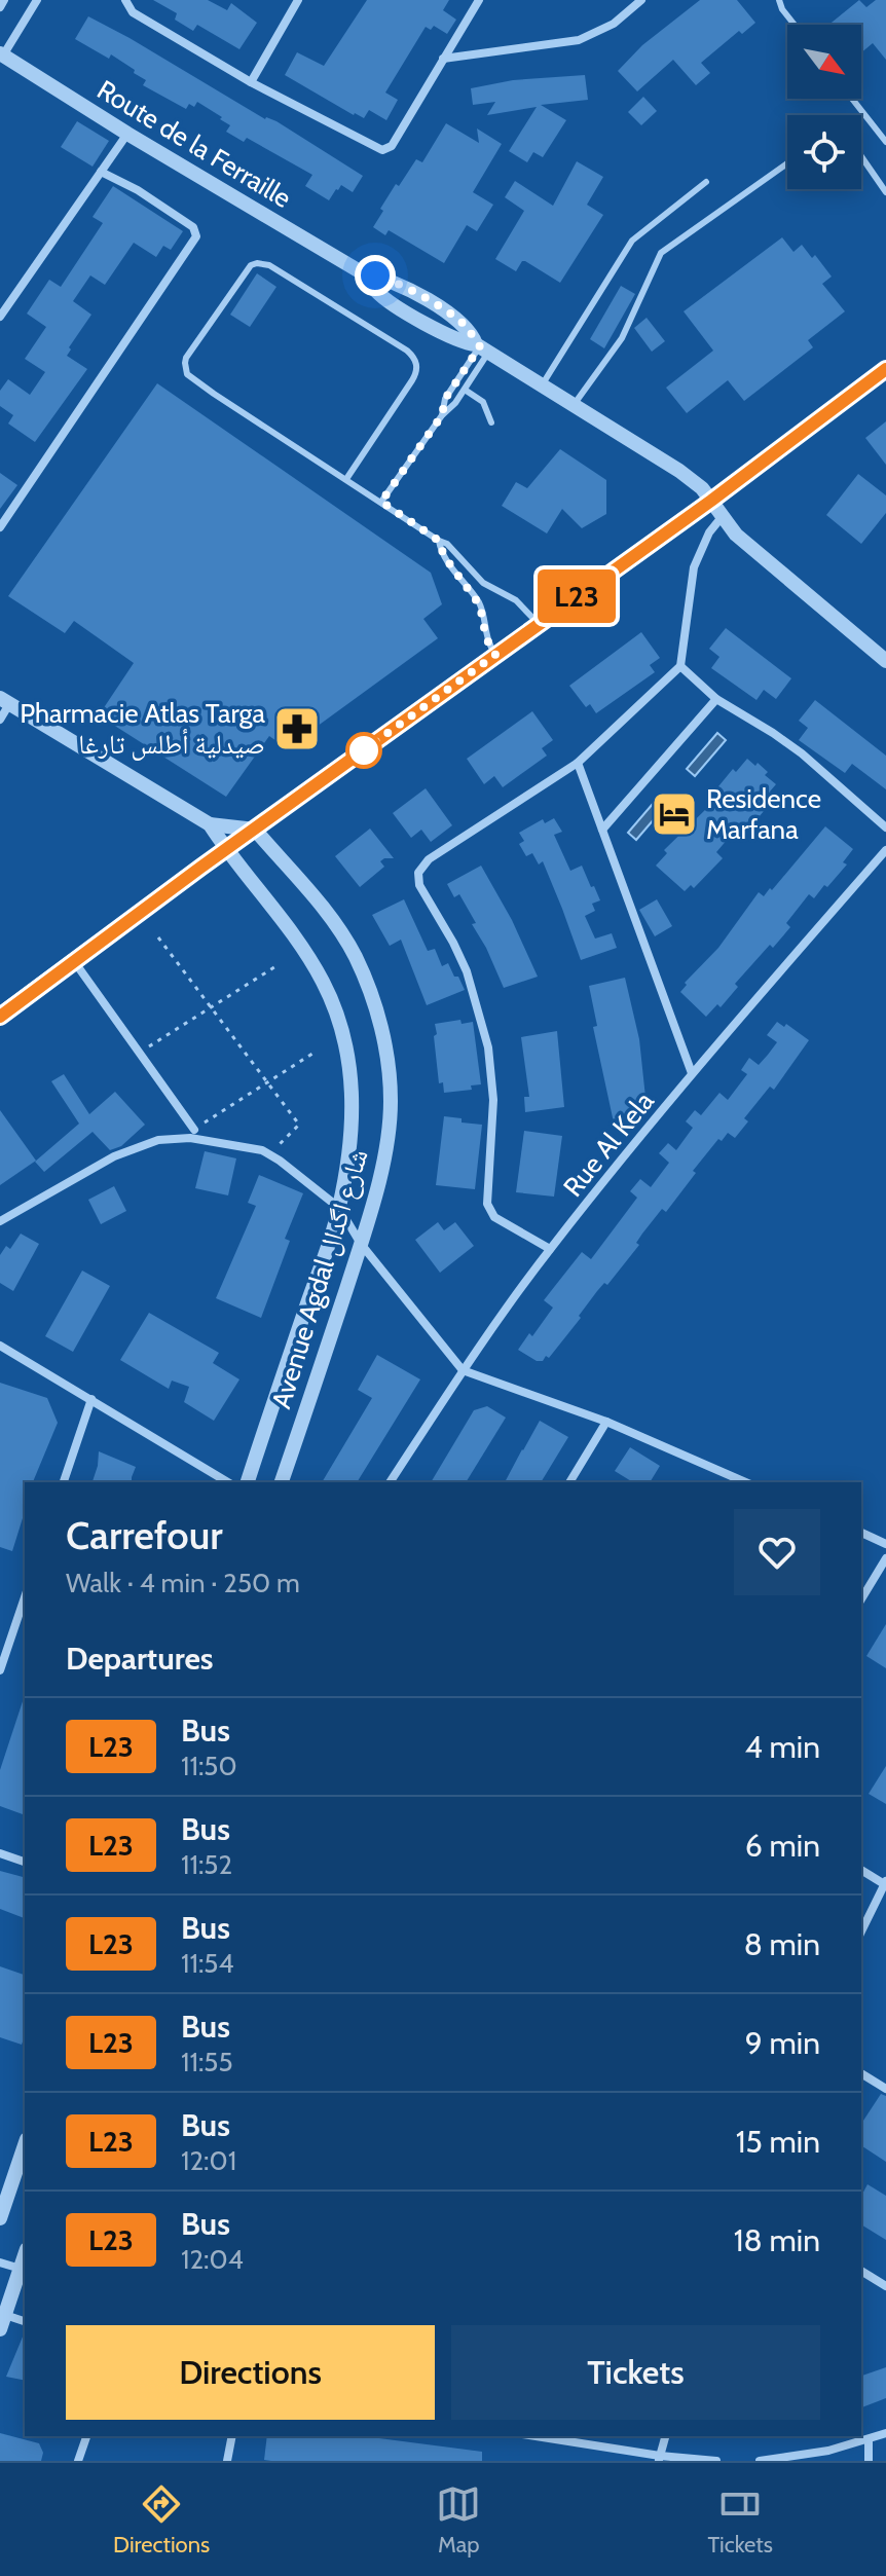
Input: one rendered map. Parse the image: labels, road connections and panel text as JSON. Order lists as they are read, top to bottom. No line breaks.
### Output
{"streets":{"street":["Route de la Ferraille","Rue Al Kela","Avenue Agdal شارع اگدال"]},"places":{"pharmacy":["Pharmacie Atlas Targa صيدلية أطلس تارغا"],"hotel":["Residence Marfana"]},"lines":["bus line L23"],"north":"bottom right","page":{"on_map":"L23","heading":[["Carrefour","Walk · 4 min · 250 m"],"Departures"],"list":[{"mark":"L23","name":"Bus","note":"11:50","value":"4 min"},{"mark":"L23","name":"Bus","note":"11:52","value":"6 min"},{"mark":"L23","name":"Bus","note":"11:54","value":"8 min"},{"mark":"L23","name":"Bus","note":"11:55","value":"9 min"},{"mark":"L23","name":"Bus","note":"12:01","value":"15 min"},{"mark":"L23","name":"Bus","note":"12:04","value":"18 min"}],"buttons":["Directions","Tickets"],"tabs":["Directions","Map","Tickets"]}}
